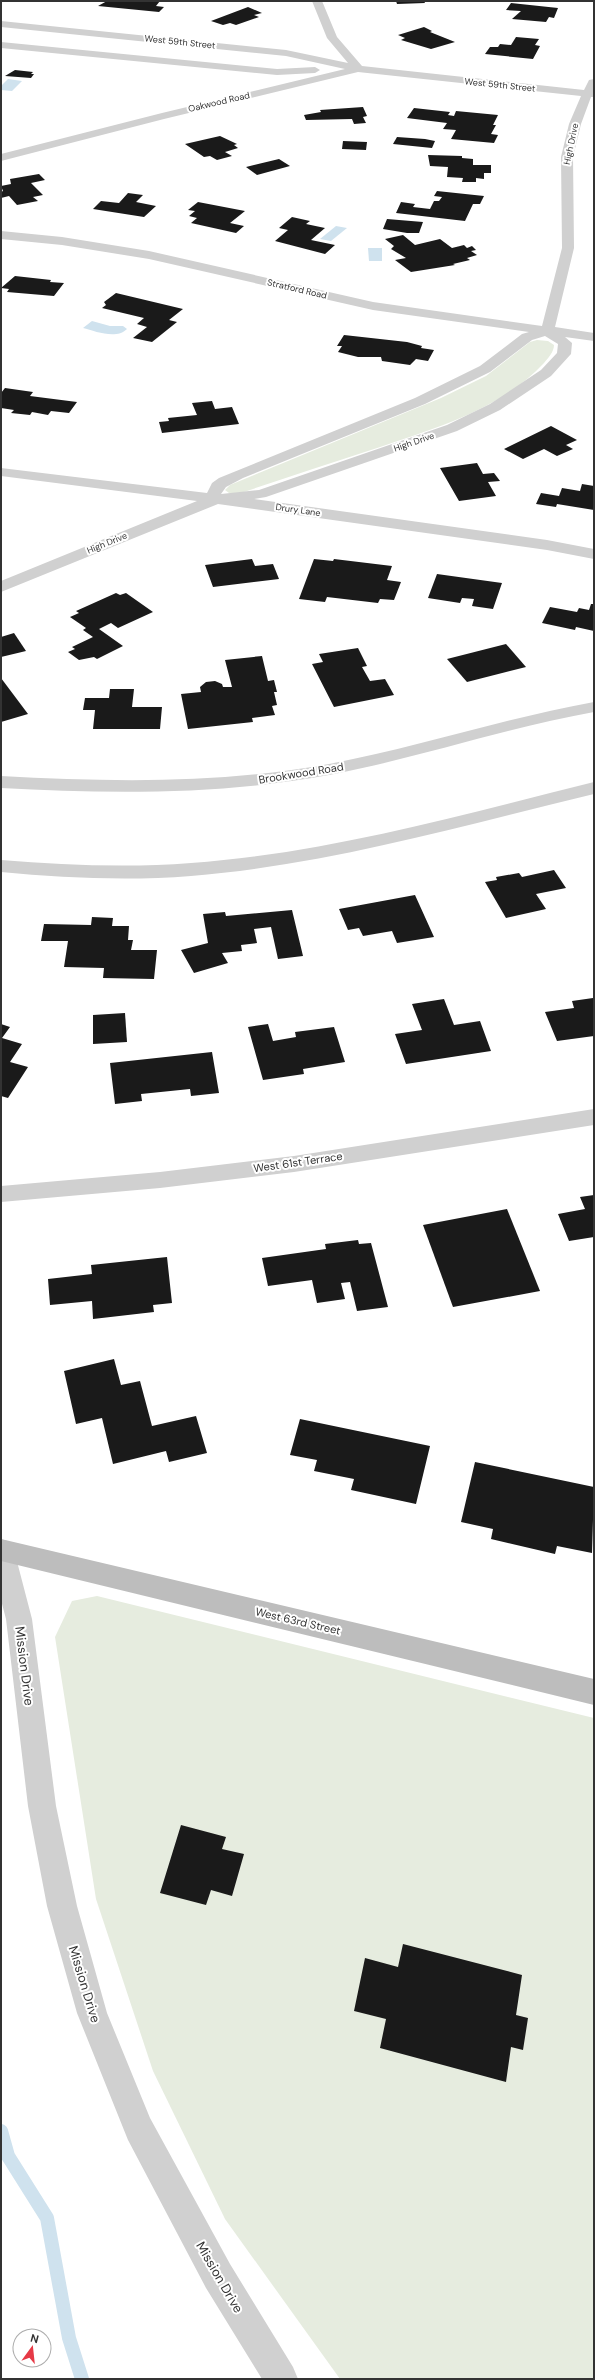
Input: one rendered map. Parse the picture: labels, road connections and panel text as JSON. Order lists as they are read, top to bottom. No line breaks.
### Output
{"streets":{"main road":["West 63rd Street"],"street":["West 59th Street","Oakwood Road","High Drive","Stratford Road","Drury Lane","Brookwood Road","West 61st Terrace","Mission Drive"]},"crossings":[["West 59th Street","Oakwood Road"],["West 59th Street","High Drive"],["High Drive","Stratford Road"],["High Drive","Drury Lane"],["West 63rd Street","Mission Drive"]],"north":"top"}
